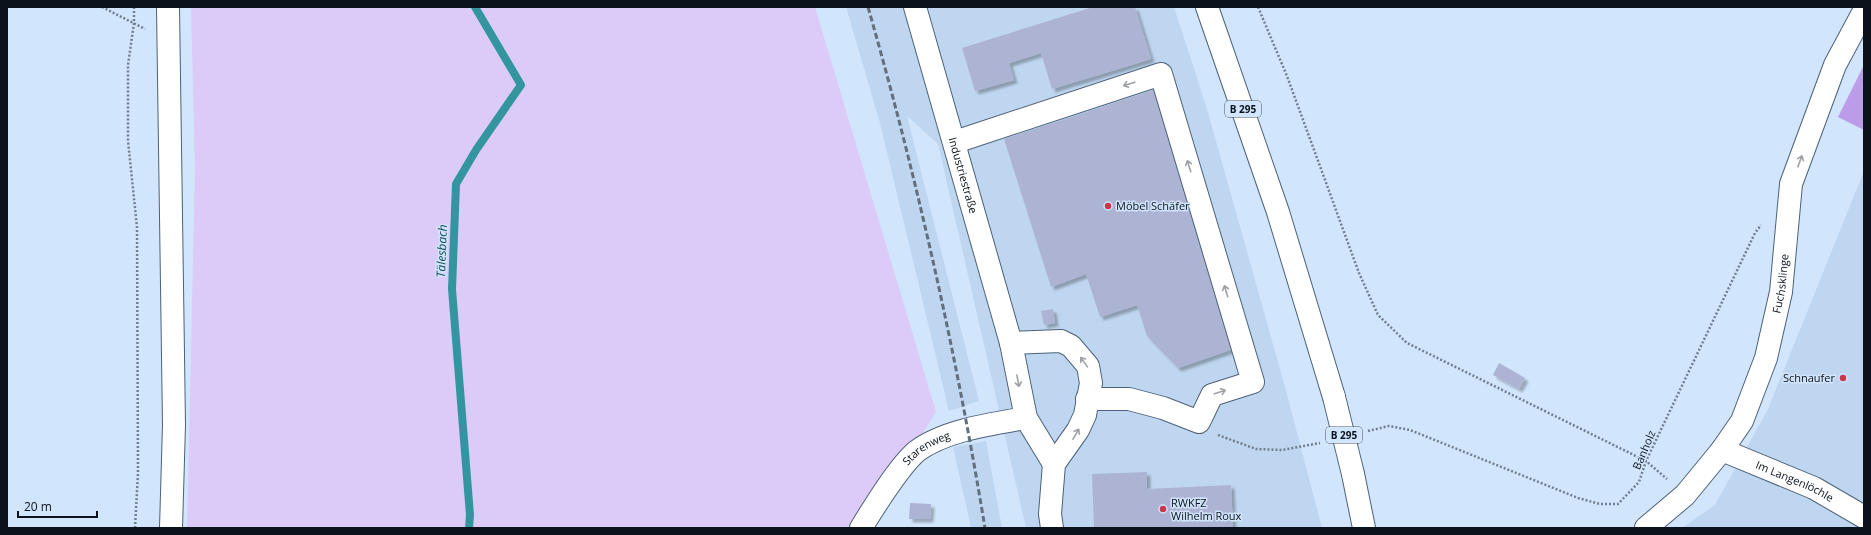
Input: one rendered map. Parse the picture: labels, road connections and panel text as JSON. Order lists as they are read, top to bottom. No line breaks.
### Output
{"streets":{"street":["B 295","Industriestraße","Fuchsklinge","Starenweg","Im Langenlöchle"],"path":["Banholz"]},"crossings":[["Industriestraße","Starenweg"],["Fuchsklinge","Im Langenlöchle"]],"one_way":["Fuchsklinge"],"water":["Tälesbach"],"places":["Möbel Schäfer","Schnaufer","RWKFZ Wilhelm Roux"],"scale_bar":"20 m"}
